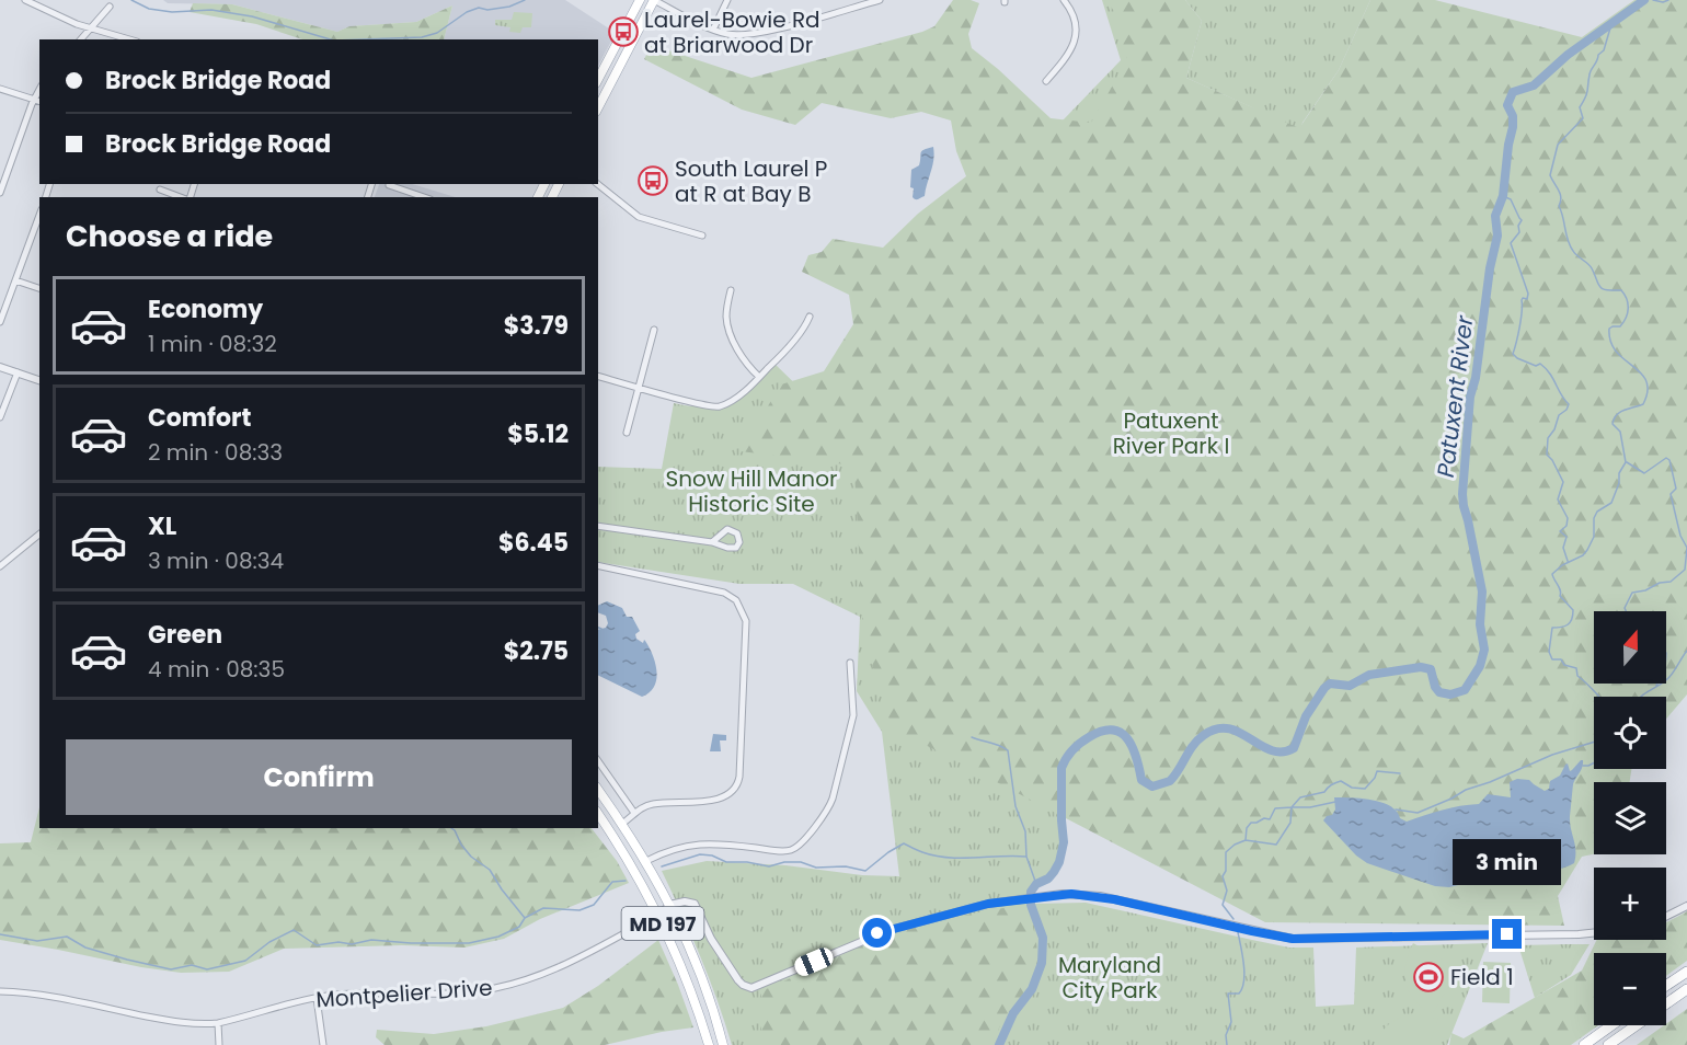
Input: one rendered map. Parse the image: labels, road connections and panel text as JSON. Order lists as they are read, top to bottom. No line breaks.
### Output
{"streets":{"main road":["MD 197"],"street":["Montpelier Drive"]},"crossings":[["MD 197","Montpelier Drive"]],"water":["Patuxent River"],"parks":["Patuxent River Park I","Snow Hill Manor Historic Site","Maryland City Park"],"places":{"bus stop":["Laurel-Bowie Rd at Briarwood Dr","South Laurel P at R at Bay B"],"sports":["Field 1"]},"north":"top","page":{"banner":["Brock Bridge Road","Brock Bridge Road"],"heading":"Choose a ride","list":[{"name":"Economy","note":"1 min · 08:32","value":"$3.79"},{"name":"Comfort","note":"2 min · 08:33","value":"$5.12"},{"name":"XL","note":"3 min · 08:34","value":"$6.45"},{"name":"Green","note":"4 min · 08:35","value":"$2.75"}],"map_buttons":["+","−"],"buttons":"Confirm","bubble":"3 min"}}
